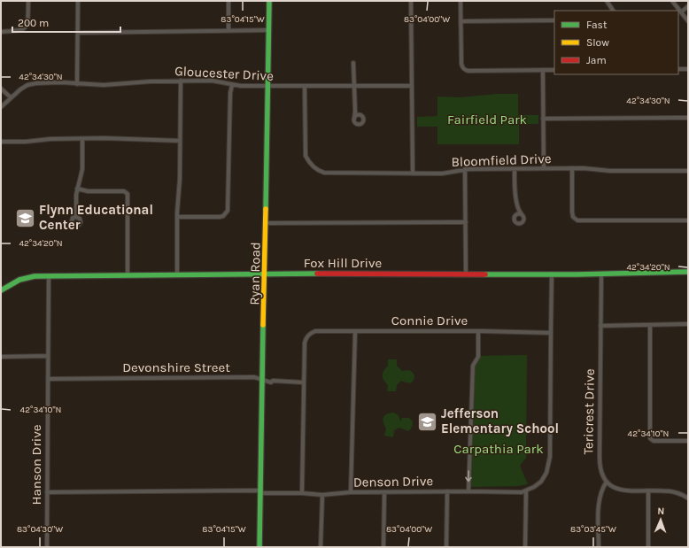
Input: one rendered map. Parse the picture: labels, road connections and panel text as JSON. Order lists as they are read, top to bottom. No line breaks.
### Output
{"streets":{"street":["Gloucester Drive","Bloomfield Drive","Fox Hill Drive","Ryan Road","Connie Drive","Devonshire Street","Tericrest Drive","Hanson Drive","Denson Drive"]},"crossings":[["Gloucester Drive","Bloomfield Drive"],["Gloucester Drive","Ryan Road"],["Fox Hill Drive","Ryan Road"],["Fox Hill Drive","Tericrest Drive"],["Fox Hill Drive","Hanson Drive"],["Ryan Road","Devonshire Street"],["Ryan Road","Denson Drive"],["Connie Drive","Devonshire Street"],["Devonshire Street","Hanson Drive"],["Hanson Drive","Denson Drive"]],"parks":["Fairfield Park","Carpathia Park"],"places":{"school or university":["Flynn Educational Center","Jefferson Elementary School"]},"legend":["Fast","Slow","Jam"],"scale_bar":"200 m","north":"top","coordinates":["83°04'15\"W","83°04'00\"W","42°34'30\"N","42°34'20\"N","42°34'10\"N","83°04'30\"W","83°03'45\"W"]}
